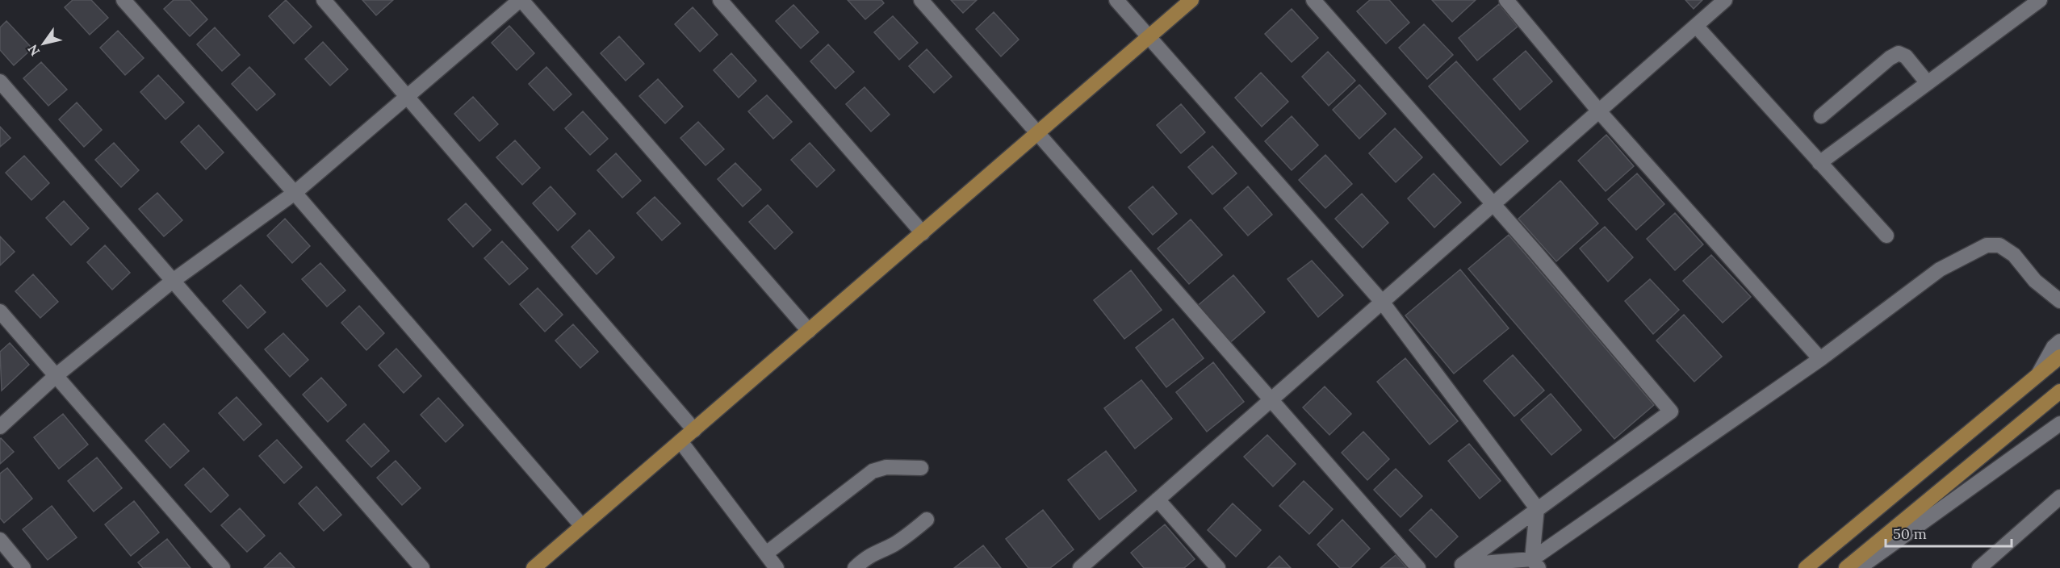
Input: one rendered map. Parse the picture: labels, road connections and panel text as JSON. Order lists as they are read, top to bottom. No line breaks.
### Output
{"scale_bar":"50 m","north":"bottom left"}
